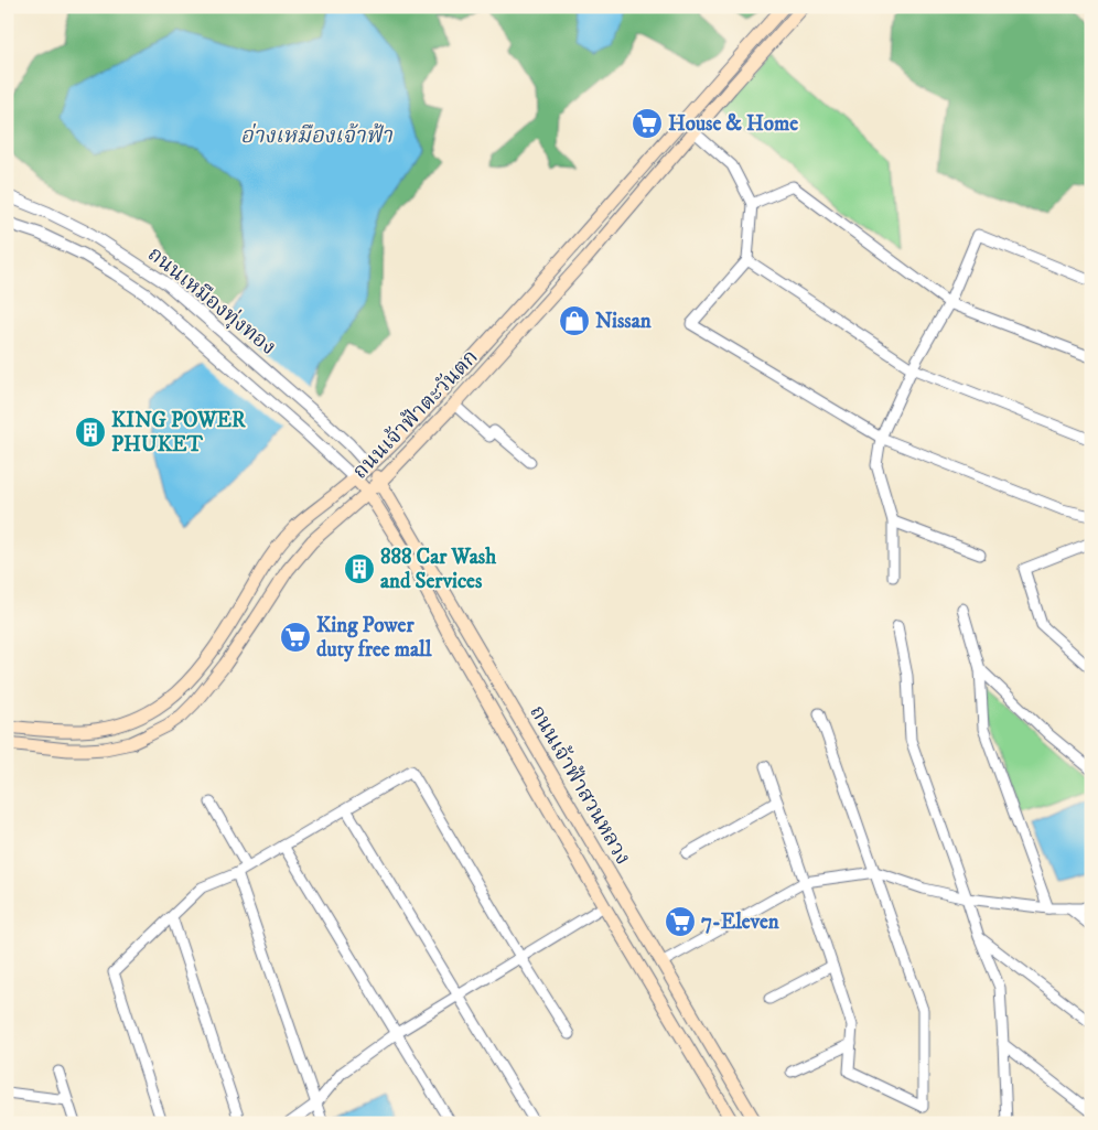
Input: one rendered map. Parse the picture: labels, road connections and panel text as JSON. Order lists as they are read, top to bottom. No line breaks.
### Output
{"streets":{"main road":["ถนนเจ้าฟ้าตะวันตก","ถนนเจ้าฟ้าสวนหลวง"],"street":["ถนนเหมืองทุ่งทอง"]},"crossings":[["ถนนเหมืองทุ่งทอง","ถนนเจ้าฟ้าตะวันตก"],["ถนนเหมืองทุ่งทอง","ถนนเจ้าฟ้าสวนหลวง"],["ถนนเจ้าฟ้าตะวันตก","ถนนเจ้าฟ้าสวนหลวง"]],"water":["อ่างเหมืองเจ้าฟ้า"],"places":{"supermarket":["House & Home","King Power duty free mall","7-Eleven"],"shop":["Nissan"],"building":["KING POWER PHUKET","888 Car Wash and Services"]}}
